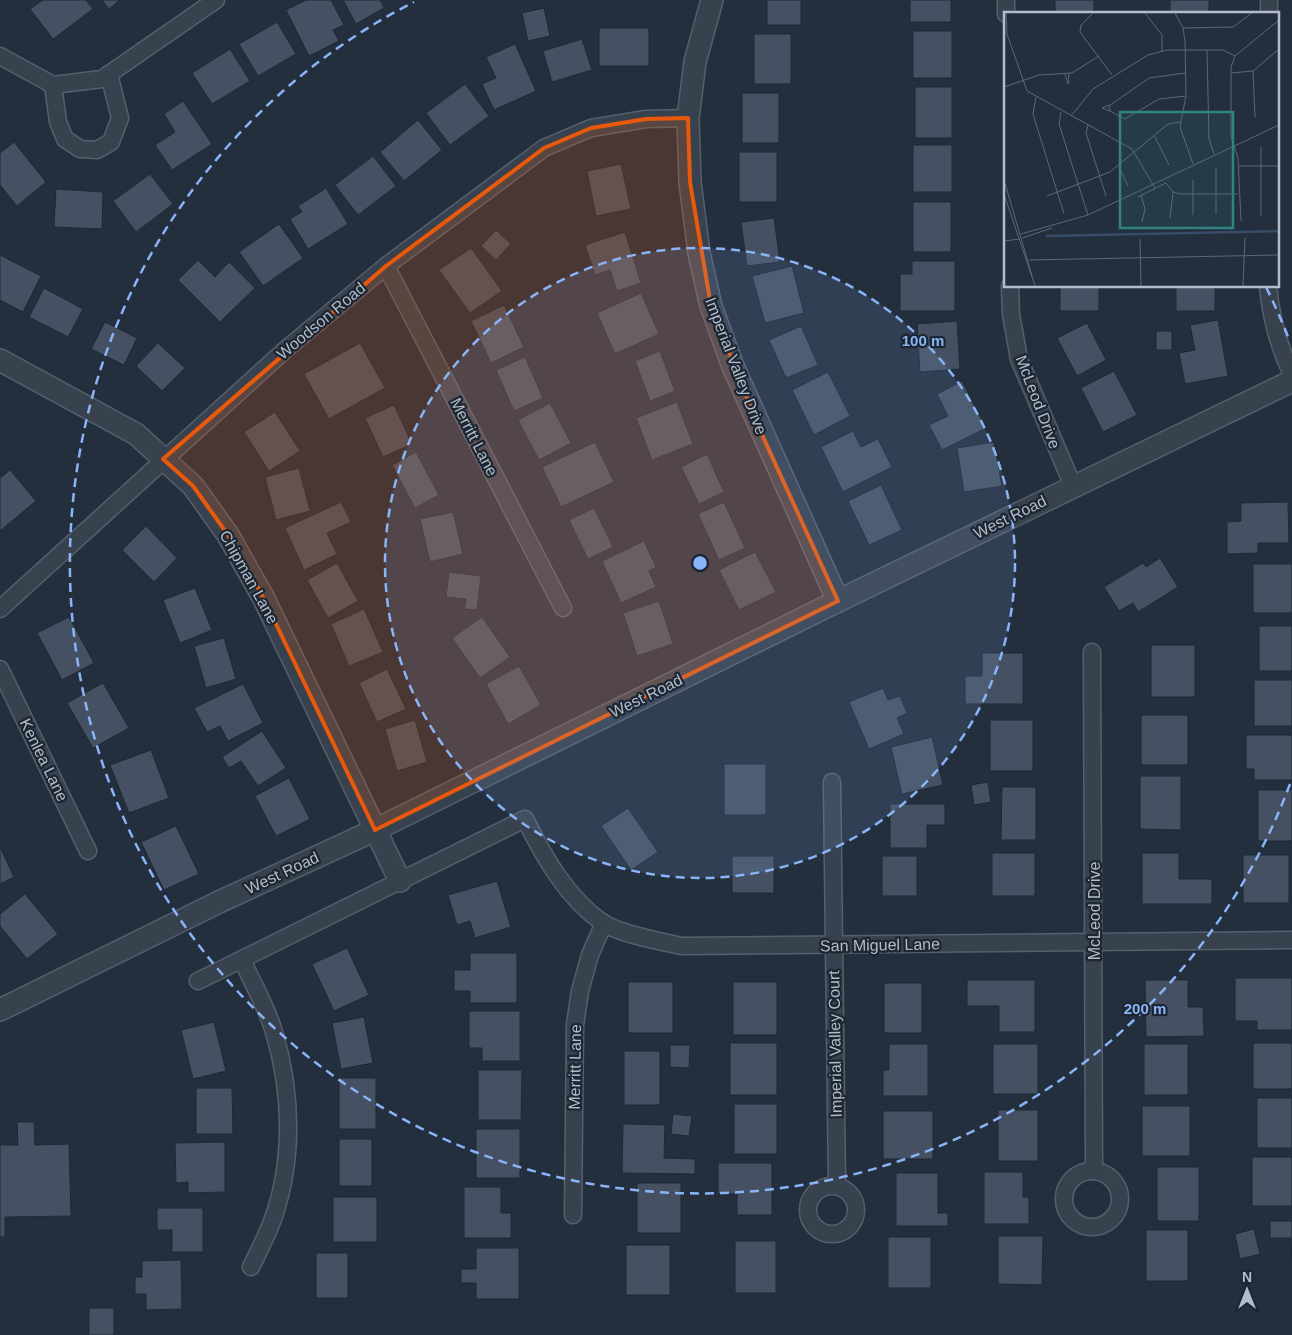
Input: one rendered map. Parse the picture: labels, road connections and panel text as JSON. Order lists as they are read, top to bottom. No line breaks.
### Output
{"streets":{"street":["Woodson Road","Imperial Valley Drive","McLeod Drive","Merritt Lane","West Road","Chipman Lane","Kenlea Lane","San Miguel Lane","Imperial Valley Court"]},"crossings":[["Woodson Road","Imperial Valley Drive"],["Woodson Road","Merritt Lane"],["Woodson Road","Chipman Lane"],["Imperial Valley Drive","West Road"],["McLeod Drive","West Road"],["McLeod Drive","San Miguel Lane"],["Merritt Lane","San Miguel Lane"],["West Road","Chipman Lane"],["Chipman Lane","San Miguel Lane"],["San Miguel Lane","Imperial Valley Court"]],"north":"top","rings":["100 m","200 m"]}
